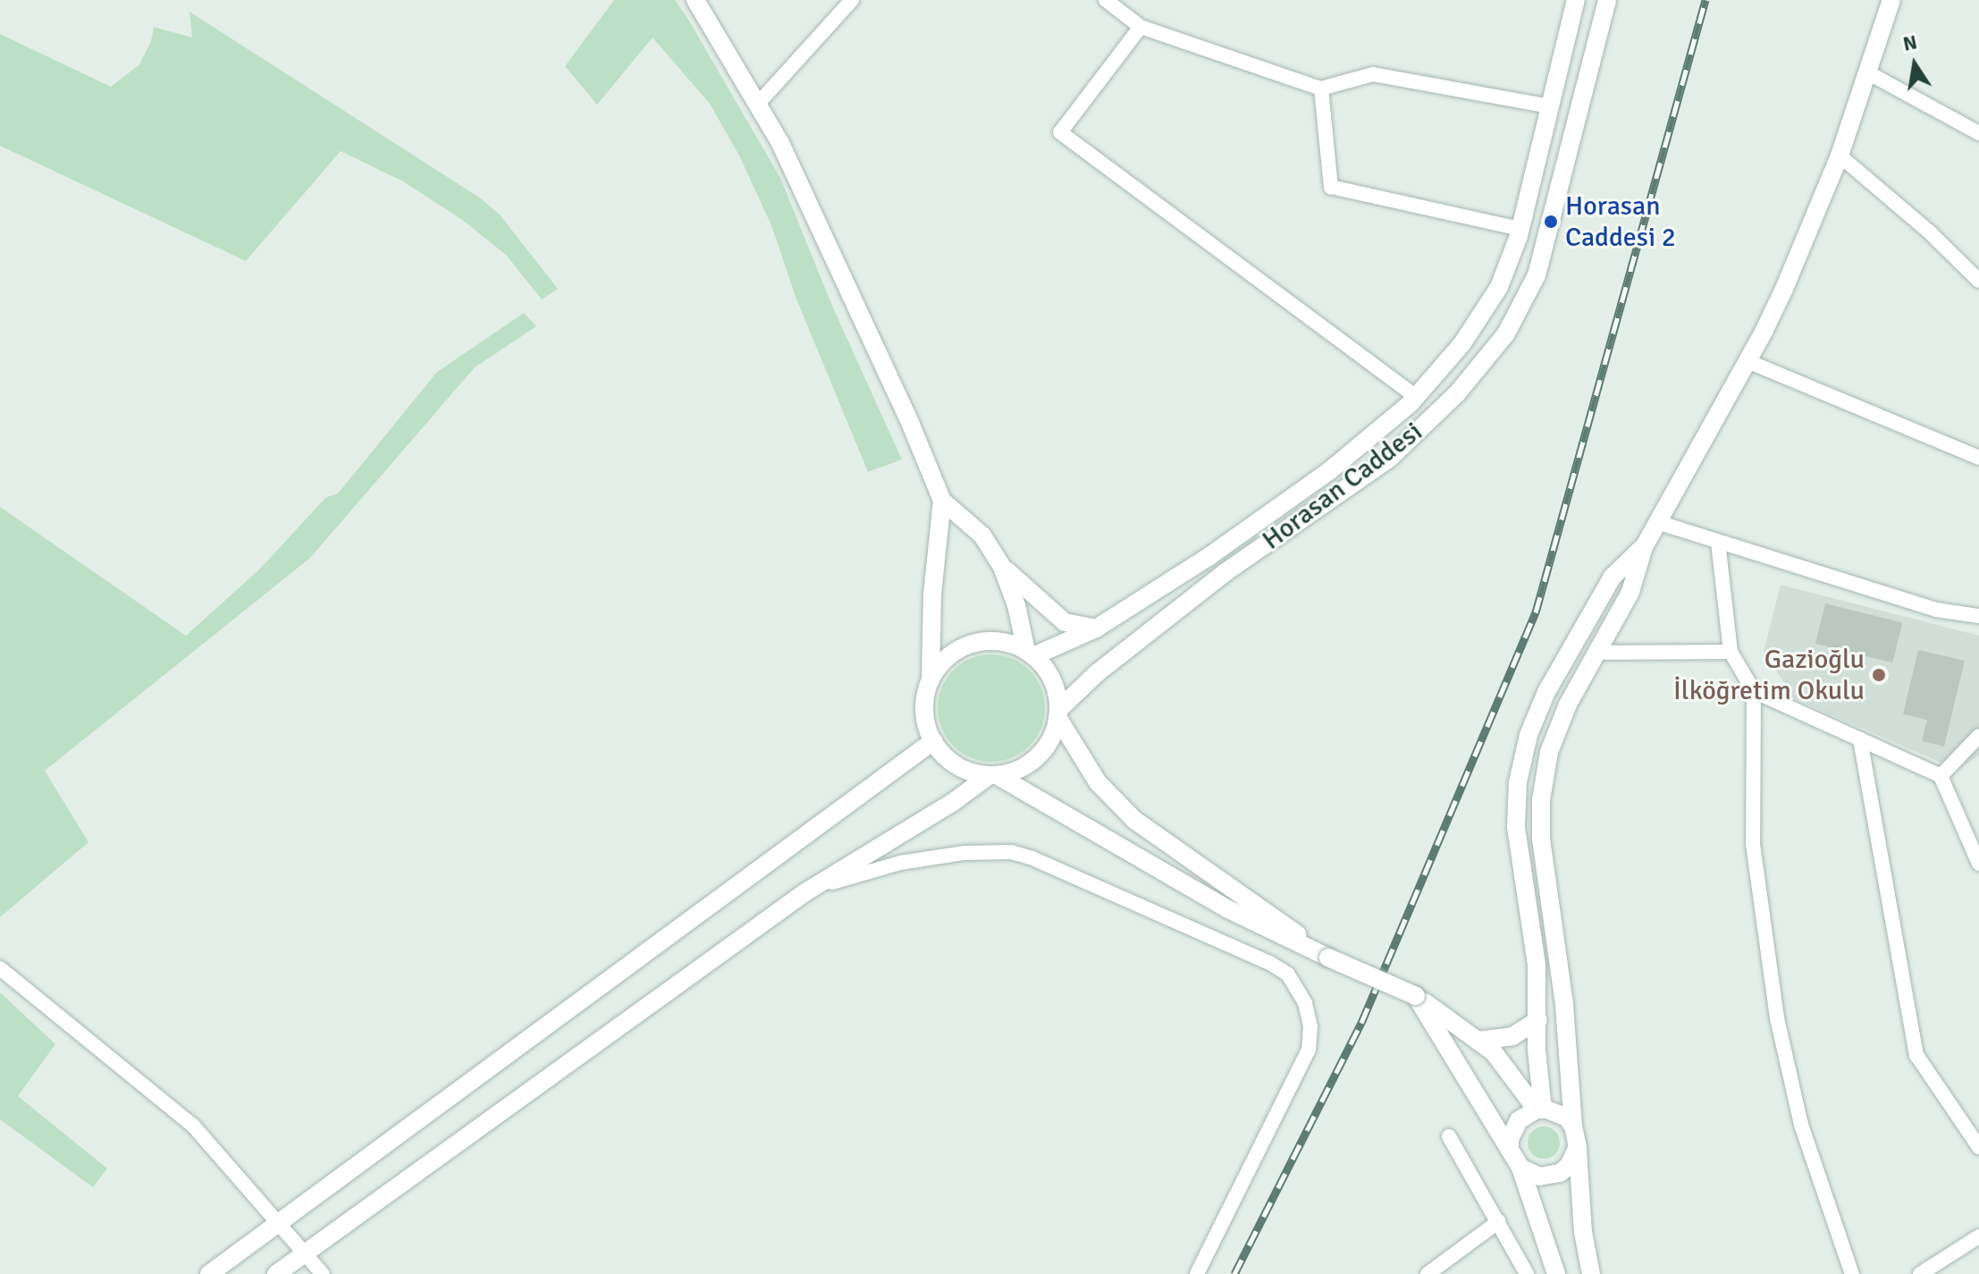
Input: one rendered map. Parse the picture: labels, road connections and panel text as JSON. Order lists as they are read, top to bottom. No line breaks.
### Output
{"streets":{"street":["Horasan Caddesi"]},"places":["Horasan Caddesi 2","Gazioğlu İlköğretim Okulu"],"north":"top"}
